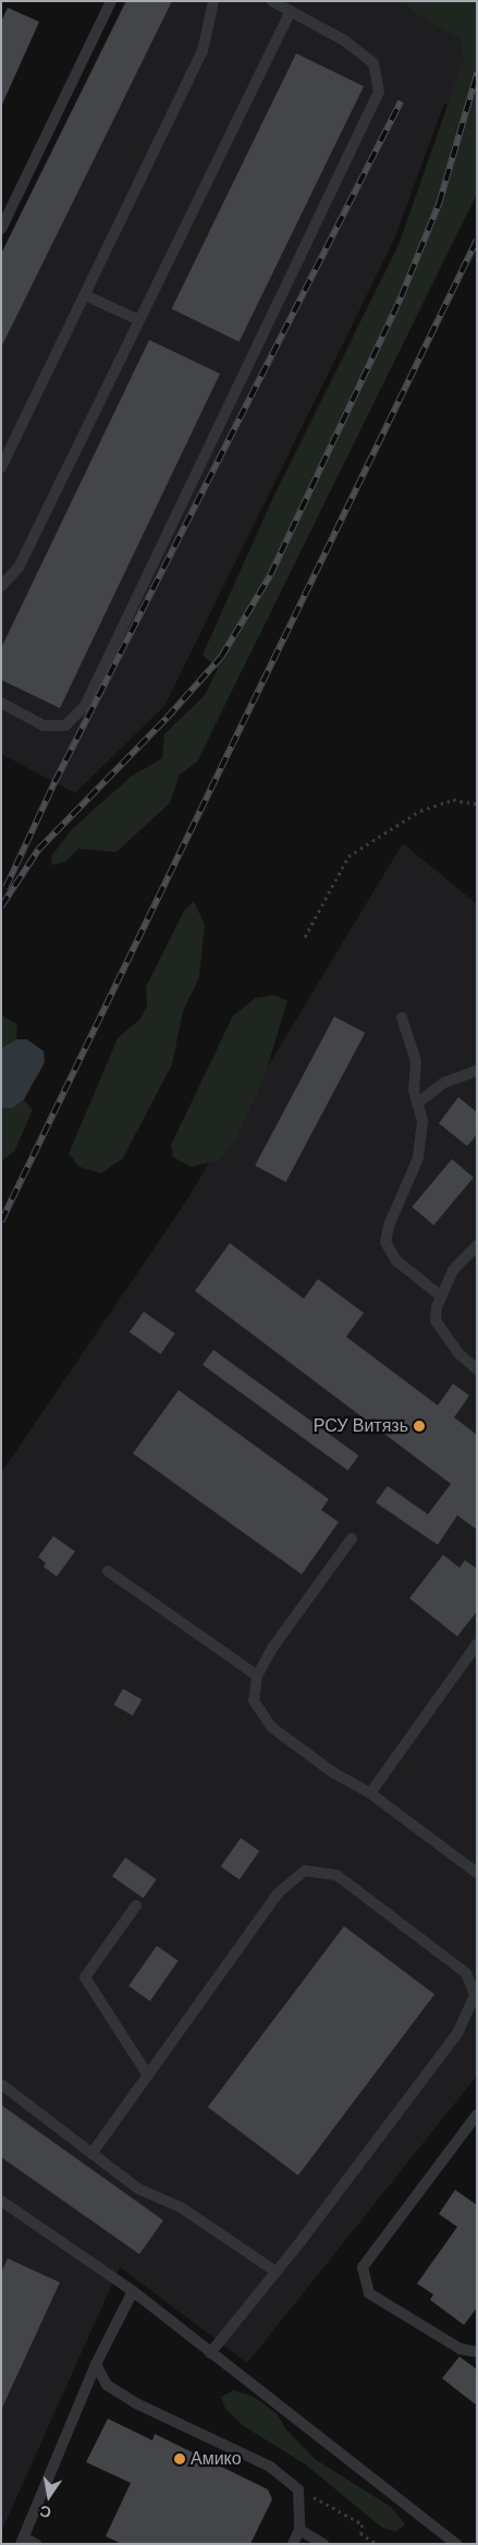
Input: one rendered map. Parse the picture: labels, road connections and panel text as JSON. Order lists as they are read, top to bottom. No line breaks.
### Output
{"places":["РСУ Витязь","Амико"],"north":"bottom"}
